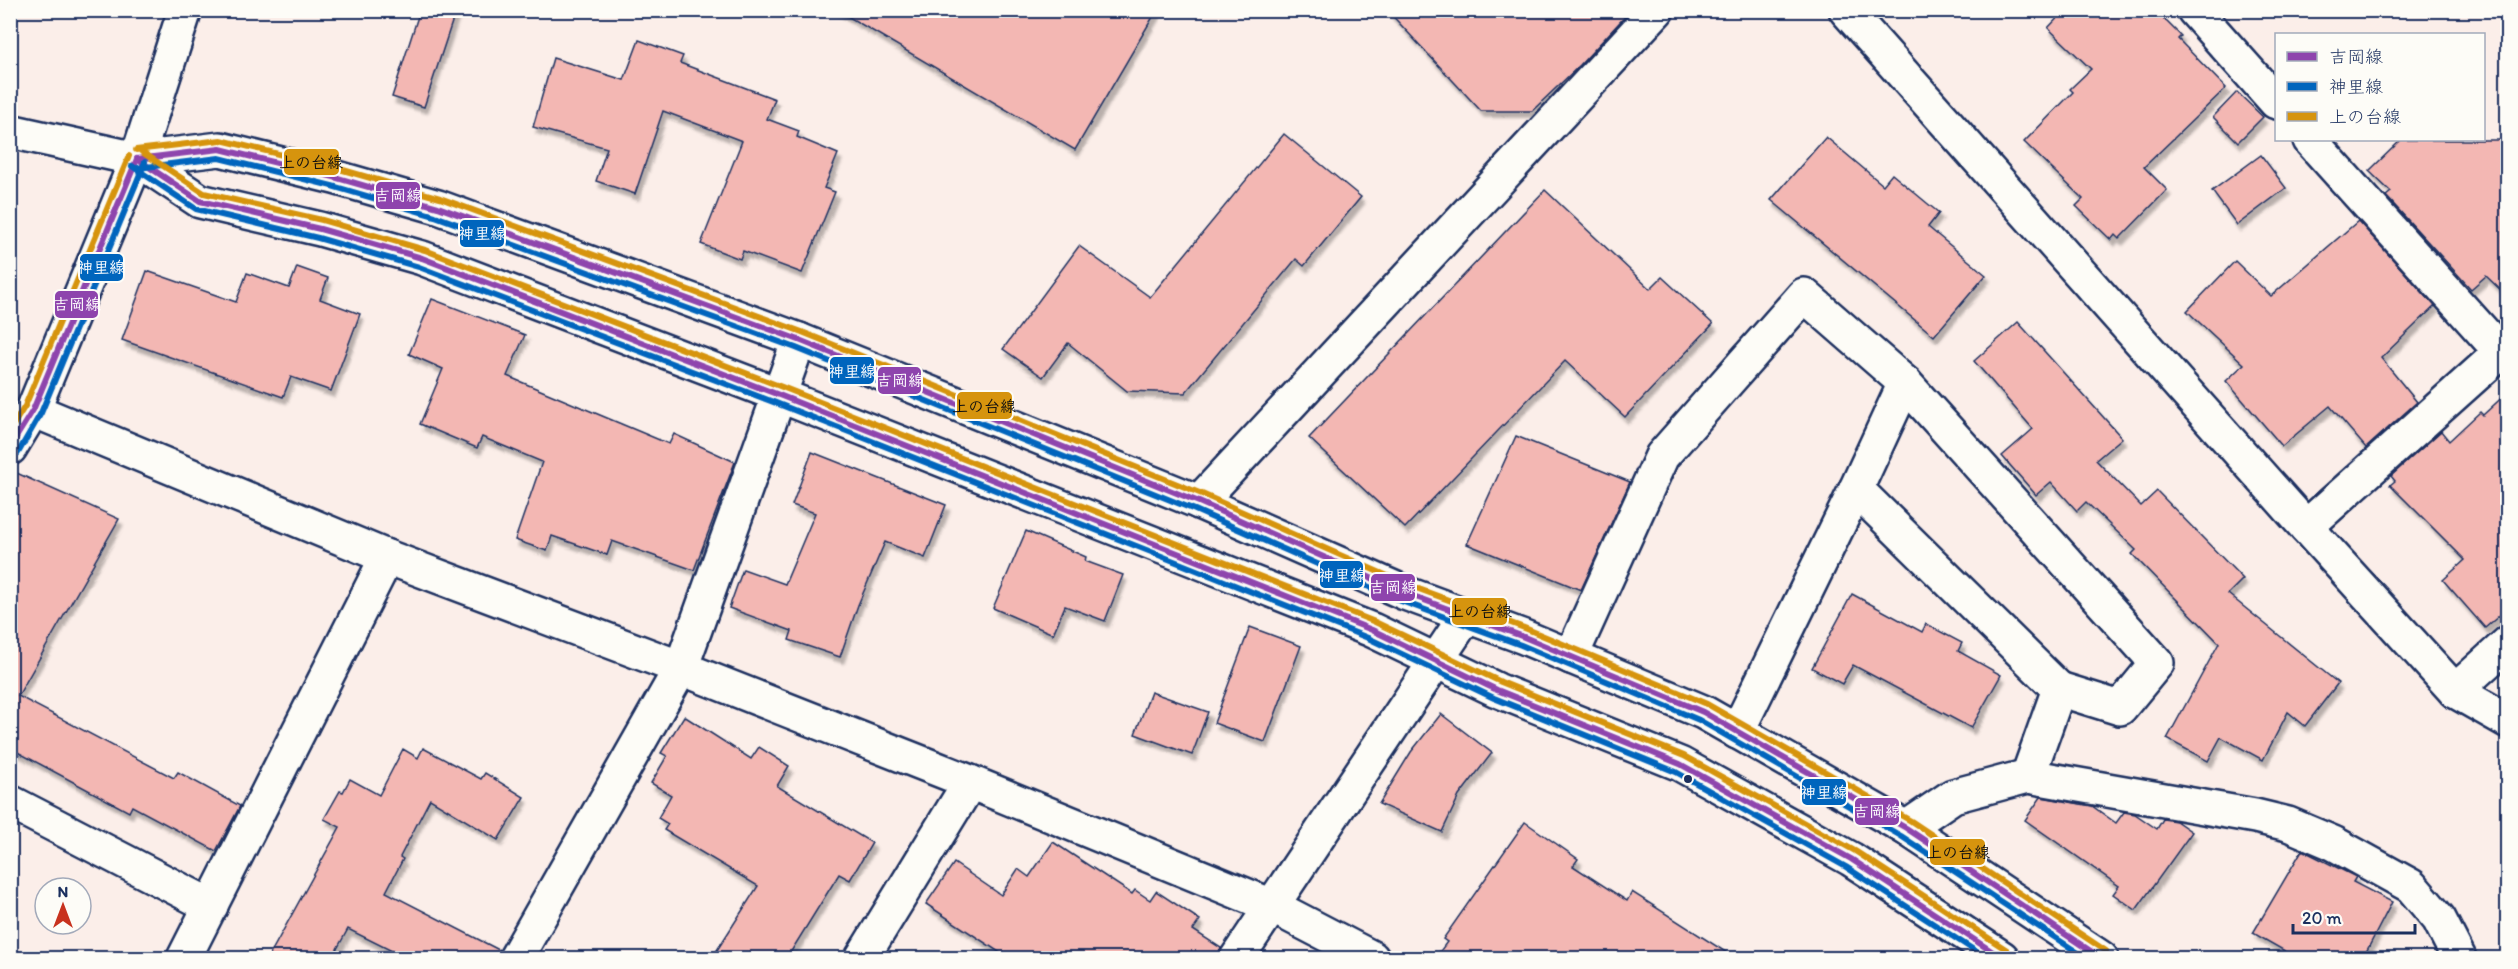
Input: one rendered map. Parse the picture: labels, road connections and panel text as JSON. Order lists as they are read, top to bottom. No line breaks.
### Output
{"lines":["transit line 上の台線","transit line 吉岡線","transit line 神里線"],"legend":["吉岡線","神里線","上の台線"],"scale_bar":"20 m","north":"top"}
